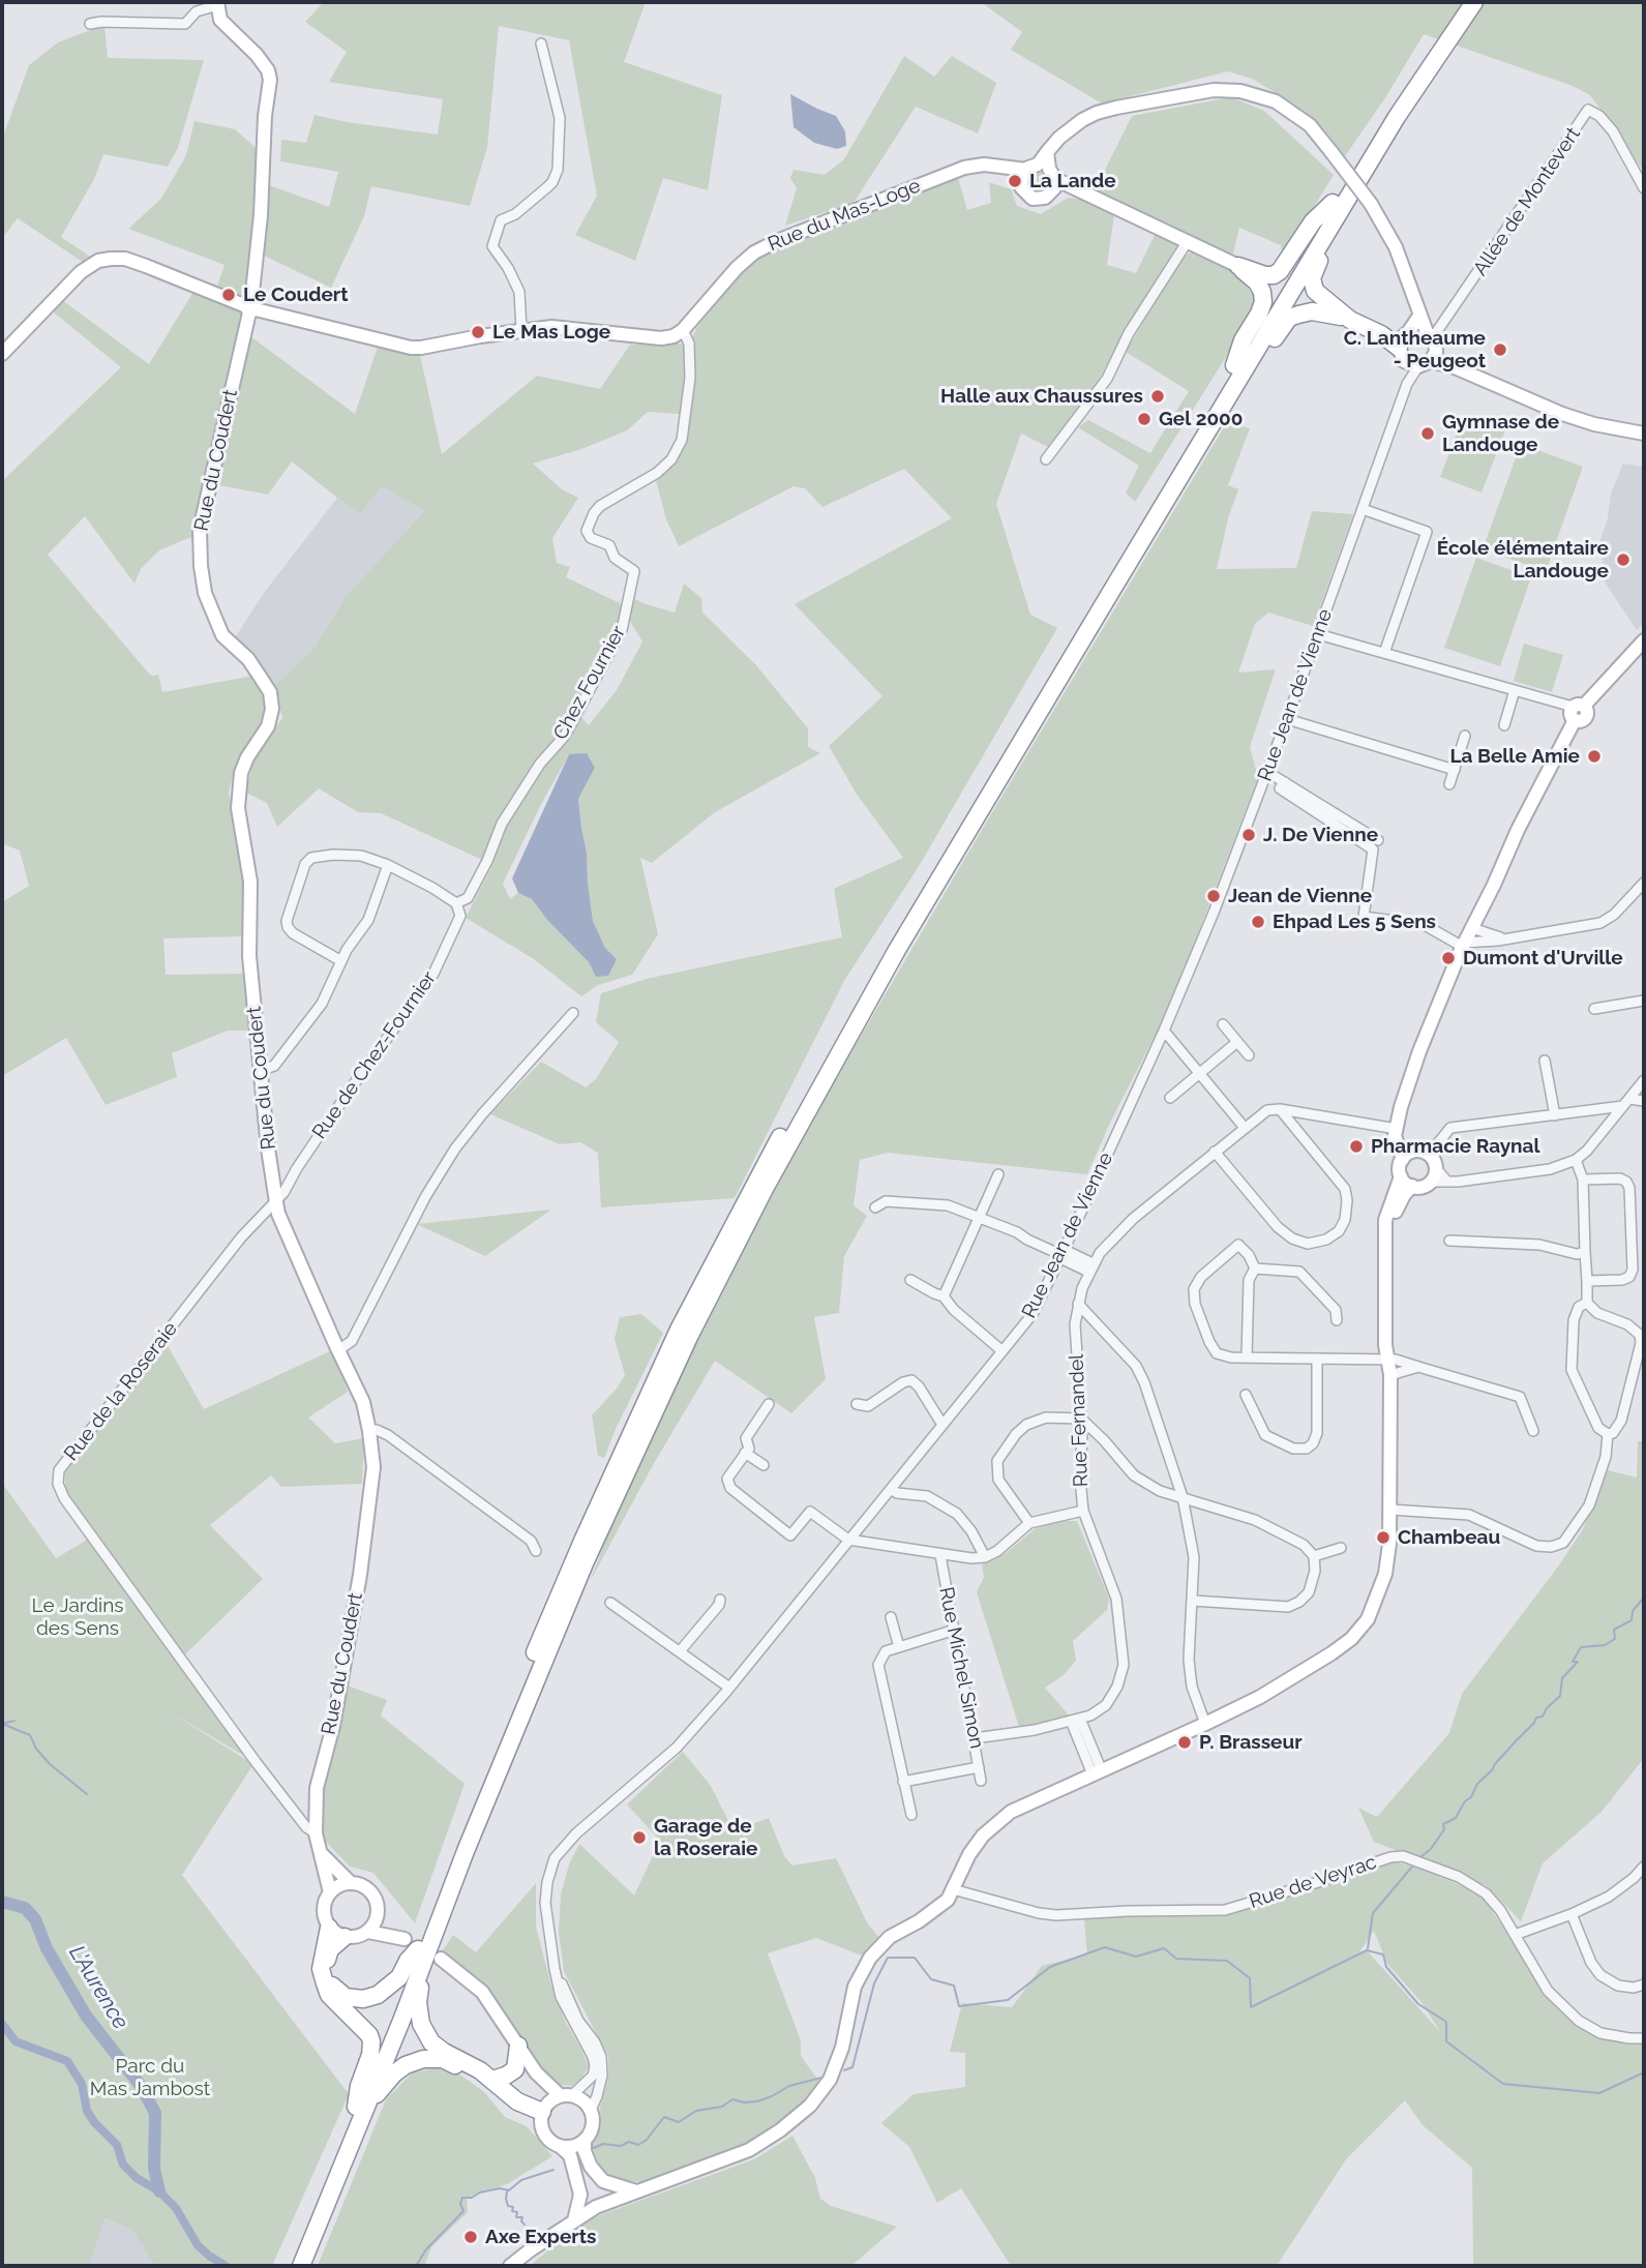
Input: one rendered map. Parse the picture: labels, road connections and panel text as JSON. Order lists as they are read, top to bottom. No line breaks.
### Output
{"streets":{"main road":["Rue du Mas-Loge","Rue du Coudert"],"street":["Allée de Montevert","Chez Fournier","Rue Jean de Vienne","Rue de Chez-Fournier","Rue de la Roseraie","Rue Fernandel","Rue Michel Simon","Rue de Veyrac"]},"crossings":[["Allée de Montevert","Rue Jean de Vienne"],["Rue du Mas-Loge","Chez Fournier"],["Rue du Coudert","Rue de Chez-Fournier"],["Rue du Coudert","Rue de la Roseraie"],["Chez Fournier","Rue de Chez-Fournier"],["Rue de Chez-Fournier","Rue de la Roseraie"],["Rue Fernandel","Rue Michel Simon"]],"water":["L'Aurence"],"parks":["Le Jardins des Sens","Parc du Mas Jambost"],"places":["La Lande","Le Coudert","Le Mas Loge","C. Lantheaume - Peugeot","Halle aux Chaussures","Gel 2000","Gymnase de Landouge","École élémentaire Landouge","La Belle Amie","J. De Vienne","Jean de Vienne","Ehpad Les 5 Sens","Dumont d'Urville","Pharmacie Raynal","Chambeau","P. Brasseur","Garage de la Roseraie","Axe Experts"]}
